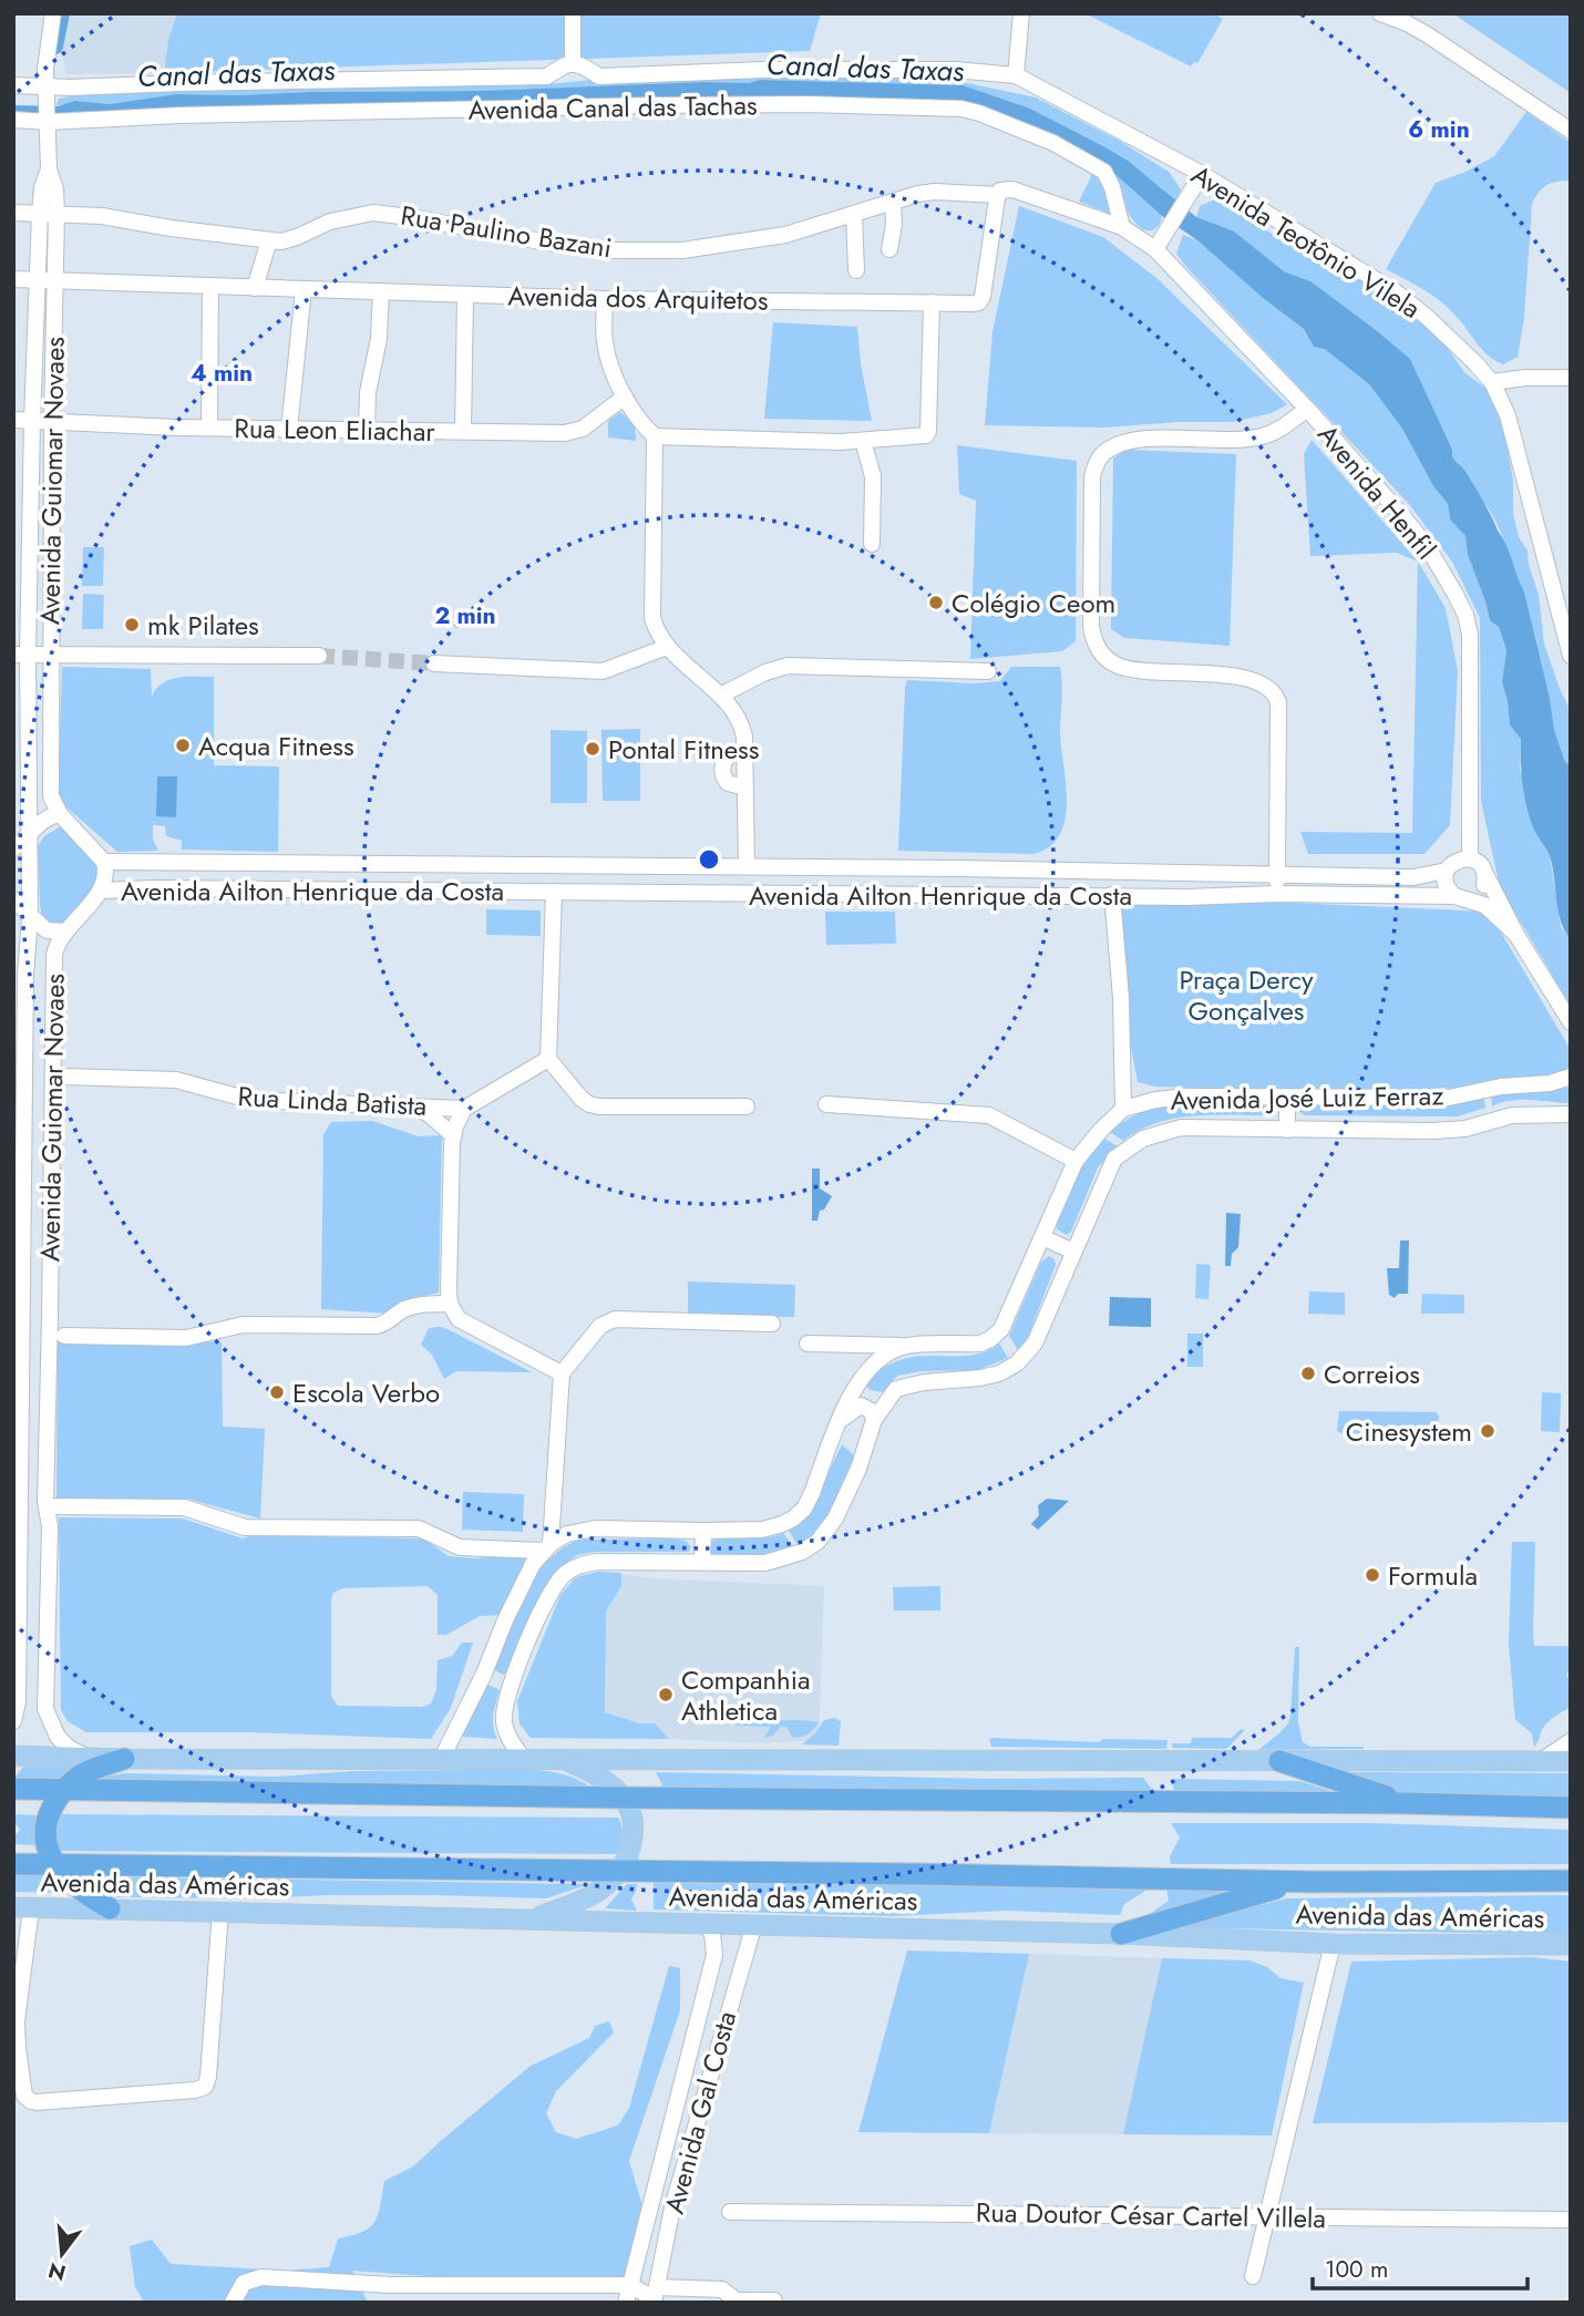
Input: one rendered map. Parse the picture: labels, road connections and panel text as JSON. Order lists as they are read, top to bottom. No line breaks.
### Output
{"streets":{"highway":["Avenida das Américas"],"street":["Avenida Canal das Tachas","Rua Paulino Bazani","Avenida Teotônio Vilela","Avenida dos Arquitetos","Rua Leon Eliachar","Avenida Guiomar Novaes","Avenida Henfil","Avenida Ailton Henrique da Costa","Avenida José Luiz Ferraz","Rua Linda Batista","Avenida Gal Costa","Rua Doutor César Cartel Villela"]},"crossings":[["Avenida Canal das Tachas","Avenida Guiomar Novaes"],["Rua Paulino Bazani","Avenida dos Arquitetos"],["Rua Paulino Bazani","Avenida Guiomar Novaes"],["Avenida dos Arquitetos","Avenida Guiomar Novaes"],["Rua Leon Eliachar","Avenida Guiomar Novaes"],["Avenida Guiomar Novaes","Avenida Ailton Henrique da Costa"],["Avenida Henfil","Avenida Ailton Henrique da Costa"],["Avenida das Américas","Avenida Gal Costa"]],"water":["Canal das Taxas"],"parks":["Praça Dercy Gonçalves"],"places":["Colégio Ceom","mk Pilates","Acqua Fitness","Pontal Fitness","Correios","Escola Verbo","Cinesystem","Formula","Companhia Athletica"],"scale_bar":"100 m","north":"bottom","rings":["6 min","4 min","2 min"]}
